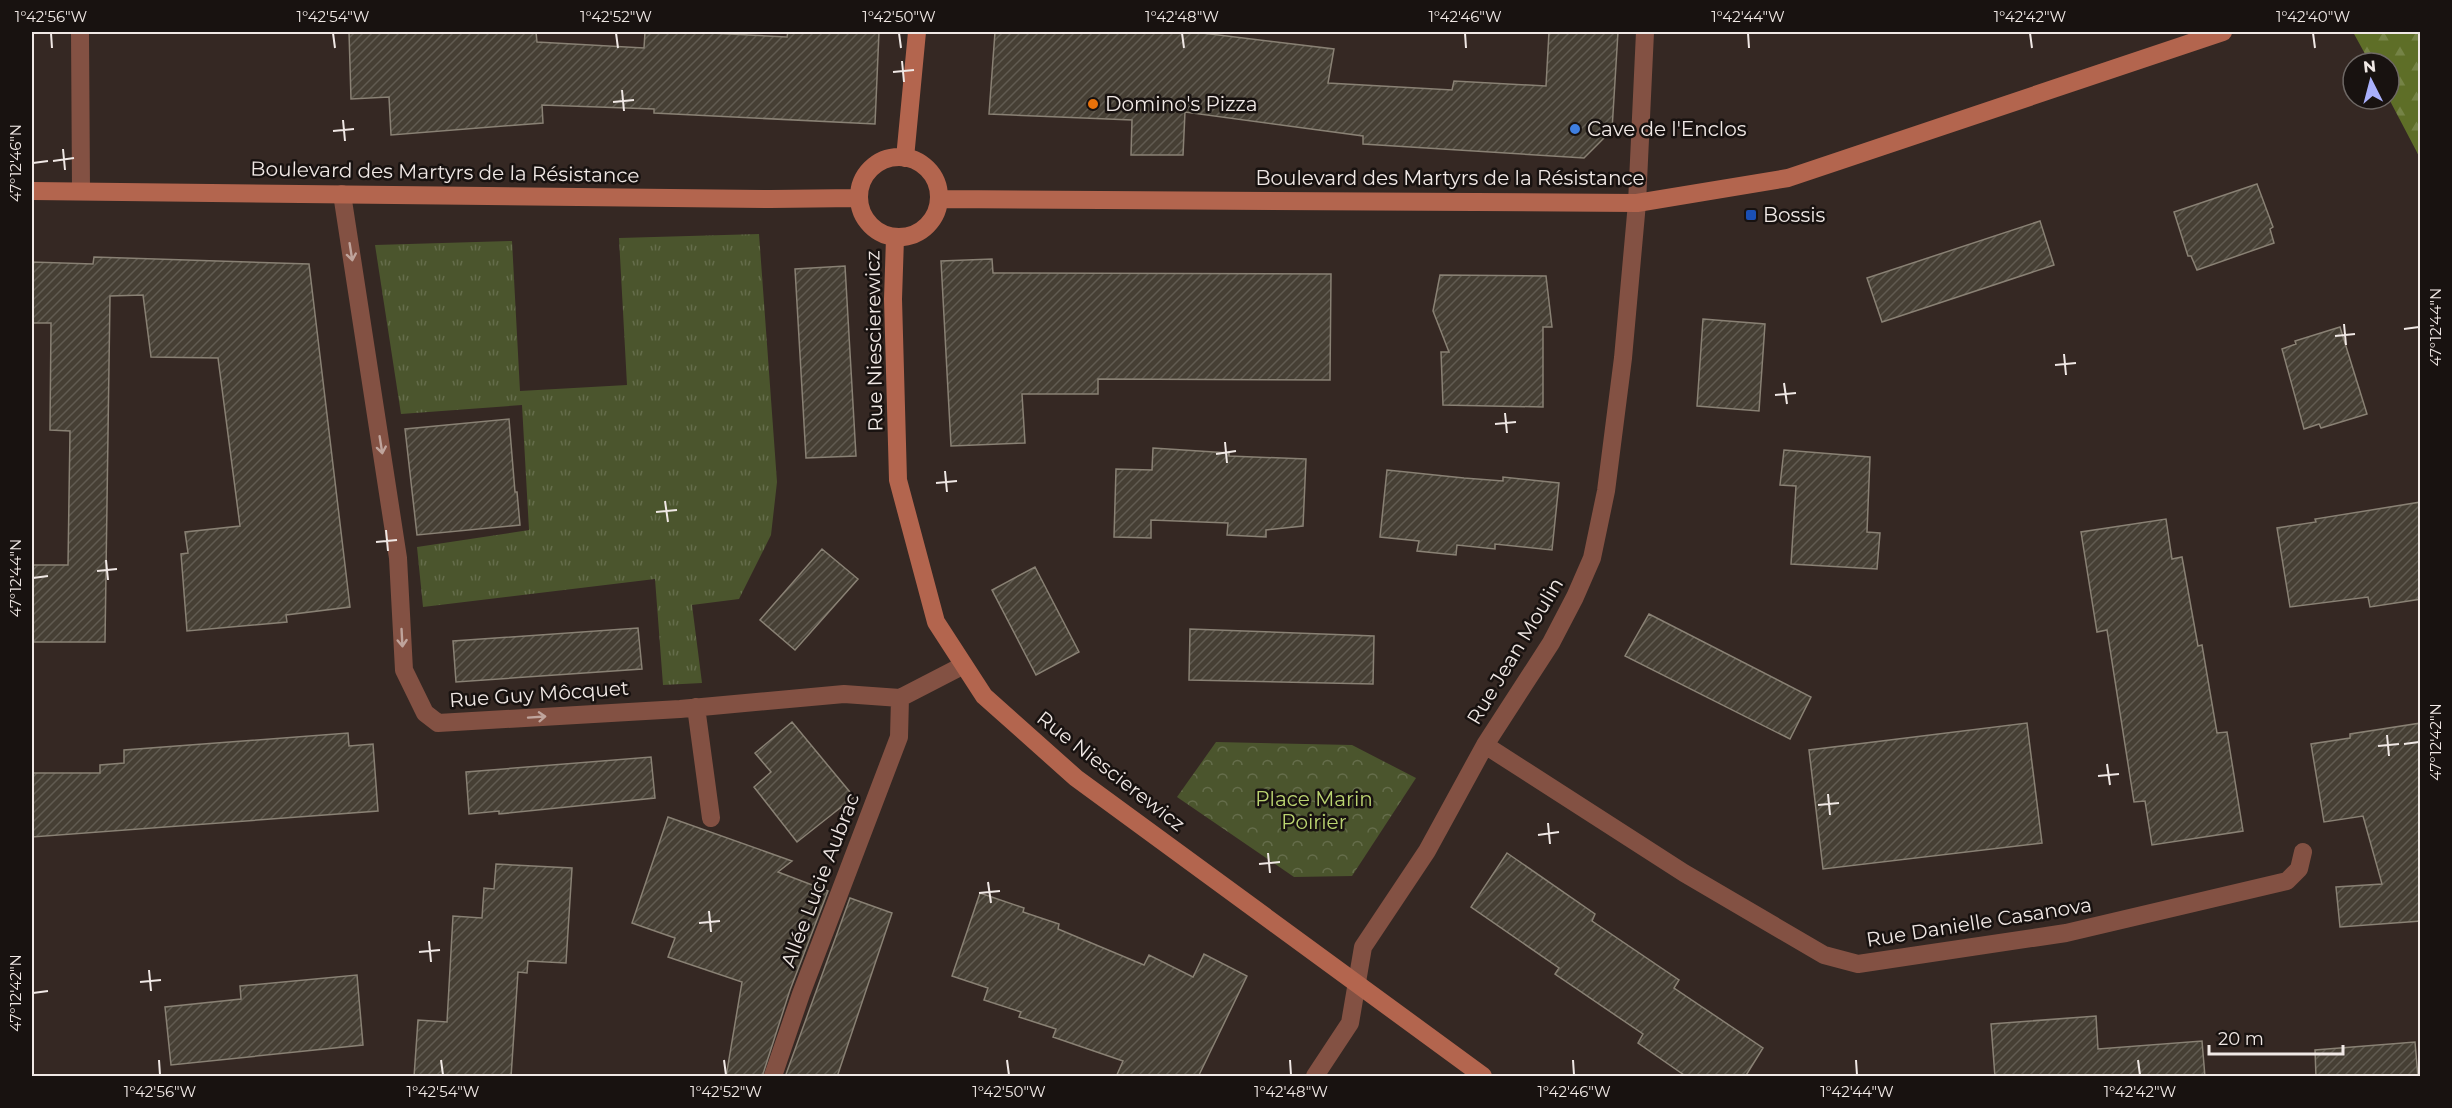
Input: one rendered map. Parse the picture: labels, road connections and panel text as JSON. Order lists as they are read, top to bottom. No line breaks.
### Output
{"streets":{"street":["Boulevard des Martyrs de la Résistance","Rue Niescierewicz","Rue Jean Moulin","Rue Guy Môcquet","Allée Lucie Aubrac","Rue Danielle Casanova"]},"crossings":[["Boulevard des Martyrs de la Résistance","Rue Niescierewicz"],["Boulevard des Martyrs de la Résistance","Rue Jean Moulin"],["Boulevard des Martyrs de la Résistance","Rue Guy Môcquet"],["Rue Niescierewicz","Rue Jean Moulin"],["Rue Jean Moulin","Rue Danielle Casanova"],["Rue Guy Môcquet","Allée Lucie Aubrac"]],"parks":["Place Marin Poirier"],"places":{"other":["Domino's Pizza","Cave de l'Enclos"],"transit":["Bossis"]},"scale_bar":"20 m","north":"top","coordinates":["1°42'56\"W","1°42'54\"W","1°42'52\"W","1°42'50\"W","1°42'48\"W","1°42'46\"W","1°42'44\"W","1°42'42\"W","1°42'40\"W","47°12'46\"N","47°12'44\"N","47°12'42\"N"]}
